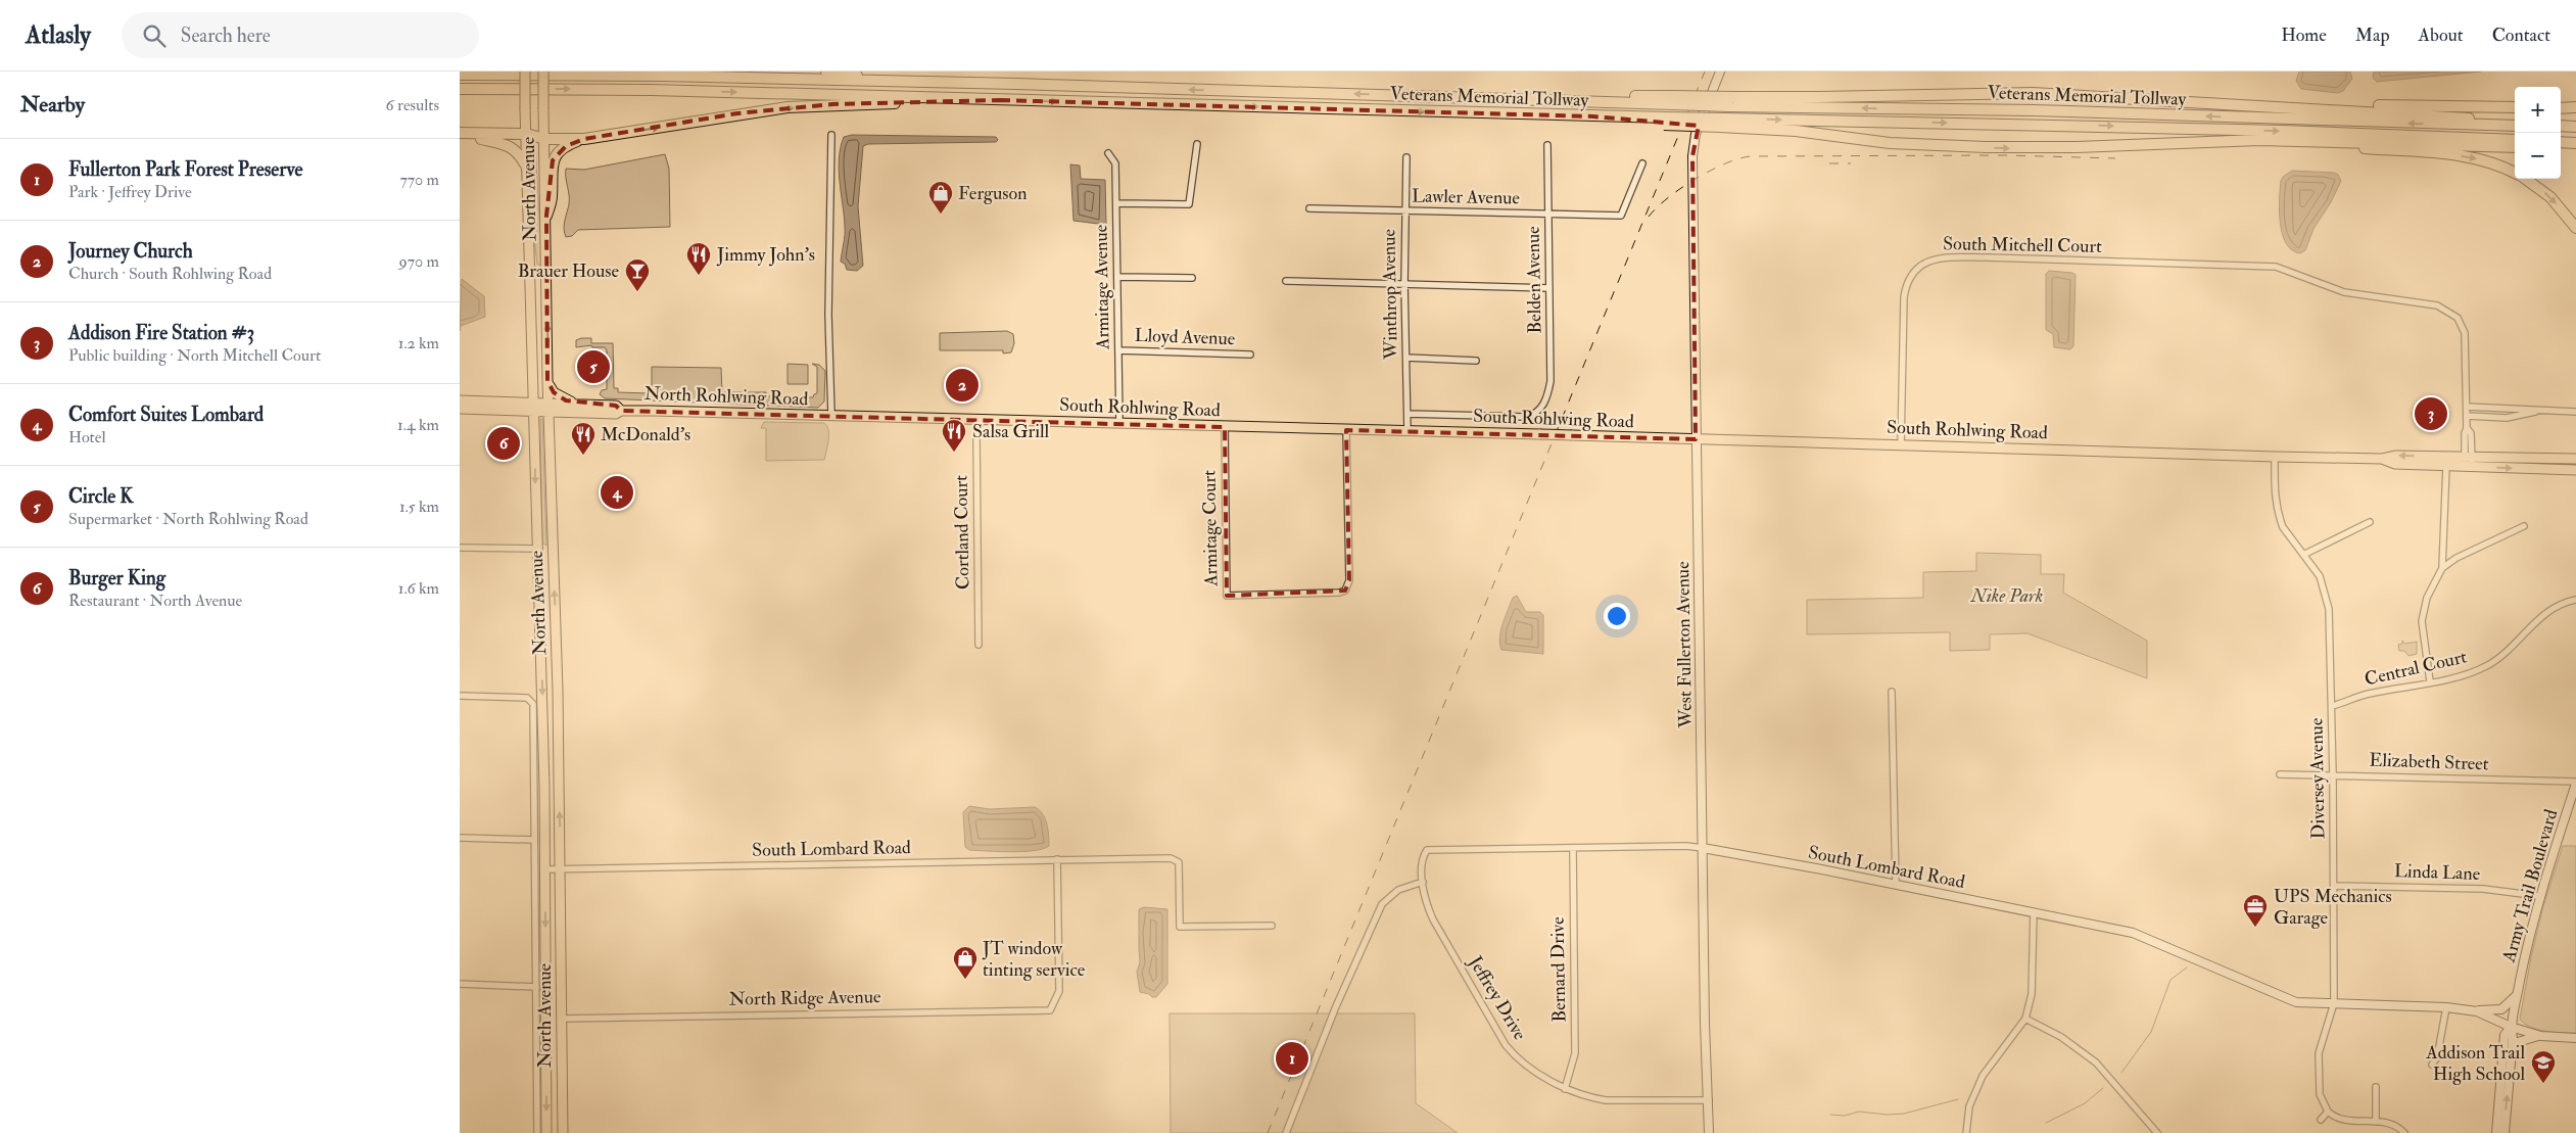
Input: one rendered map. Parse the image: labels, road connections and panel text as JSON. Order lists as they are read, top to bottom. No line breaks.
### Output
{"streets":{"highway":["Veterans Memorial Tollway"],"main road":["North Avenue","North Rohlwing Road","South Rohlwing Road"],"street":["Lawler Avenue","South Mitchell Court","Belden Avenue","Armitage Avenue","Winthrop Avenue","Lloyd Avenue","Armitage Court","Cortland Court","West Fullerton Avenue","Central Court","Elizabeth Street","Diversey Avenue","South Lombard Road","Linda Lane","Army Trail Boulevard","Bernard Drive","North Ridge Avenue","Jeffrey Drive"]},"crossings":[["North Avenue","North Rohlwing Road"],["North Avenue","South Lombard Road"],["North Avenue","North Ridge Avenue"],["Lawler Avenue","Belden Avenue"],["Lawler Avenue","Winthrop Avenue"],["South Mitchell Court","South Rohlwing Road"],["Belden Avenue","Winthrop Avenue"],["Armitage Avenue","Lloyd Avenue"],["Armitage Avenue","South Rohlwing Road"],["Winthrop Avenue","South Rohlwing Road"],["North Rohlwing Road","South Rohlwing Road"],["South Rohlwing Road","Armitage Court"],["South Rohlwing Road","Cortland Court"],["South Rohlwing Road","West Fullerton Avenue"],["South Rohlwing Road","Diversey Avenue"],["West Fullerton Avenue","South Lombard Road"],["West Fullerton Avenue","Jeffrey Drive"],["Central Court","Diversey Avenue"],["Elizabeth Street","Diversey Avenue"],["Elizabeth Street","Army Trail Boulevard"],["Diversey Avenue","South Lombard Road"],["Diversey Avenue","Linda Lane"],["South Lombard Road","Army Trail Boulevard"],["South Lombard Road","Bernard Drive"],["South Lombard Road","North Ridge Avenue"],["South Lombard Road","Jeffrey Drive"],["Linda Lane","Army Trail Boulevard"],["Bernard Drive","Jeffrey Drive"]],"parks":["Nike Park"],"places":{"shop":["Ferguson","JT window tinting service"],"restaurant":["Jimmy John's","Salsa Grill","McDonald's"],"bar":["Brauer House"],"office":["UPS Mechanics Garage"],"school or university":["Addison Trail High School"]},"page":{"header":"Atlasly","search":"Search here","nav":["Home","Map","About","Contact"],"heading":["Nearby","6 results"],"map_buttons":["+","−"],"list":[{"mark":"1","name":"Fullerton Park Forest Preserve","note":"Park · Jeffrey Drive","value":"770 m"},{"mark":"2","name":"Journey Church","note":"Church · South Rohlwing Road","value":"970 m"},{"mark":"3","name":"Addison Fire Station #3","note":"Public building · North Mitchell Court","value":"1.2 km"},{"mark":"4","name":"Comfort Suites Lombard","note":"Hotel","value":"1.4 km"},{"mark":"5","name":"Circle K","note":"Supermarket · North Rohlwing Road","value":"1.5 km"},{"mark":"6","name":"Burger King","note":"Restaurant · North Avenue","value":"1.6 km"}],"pins":["5","2","3","6","4","1"]}}
